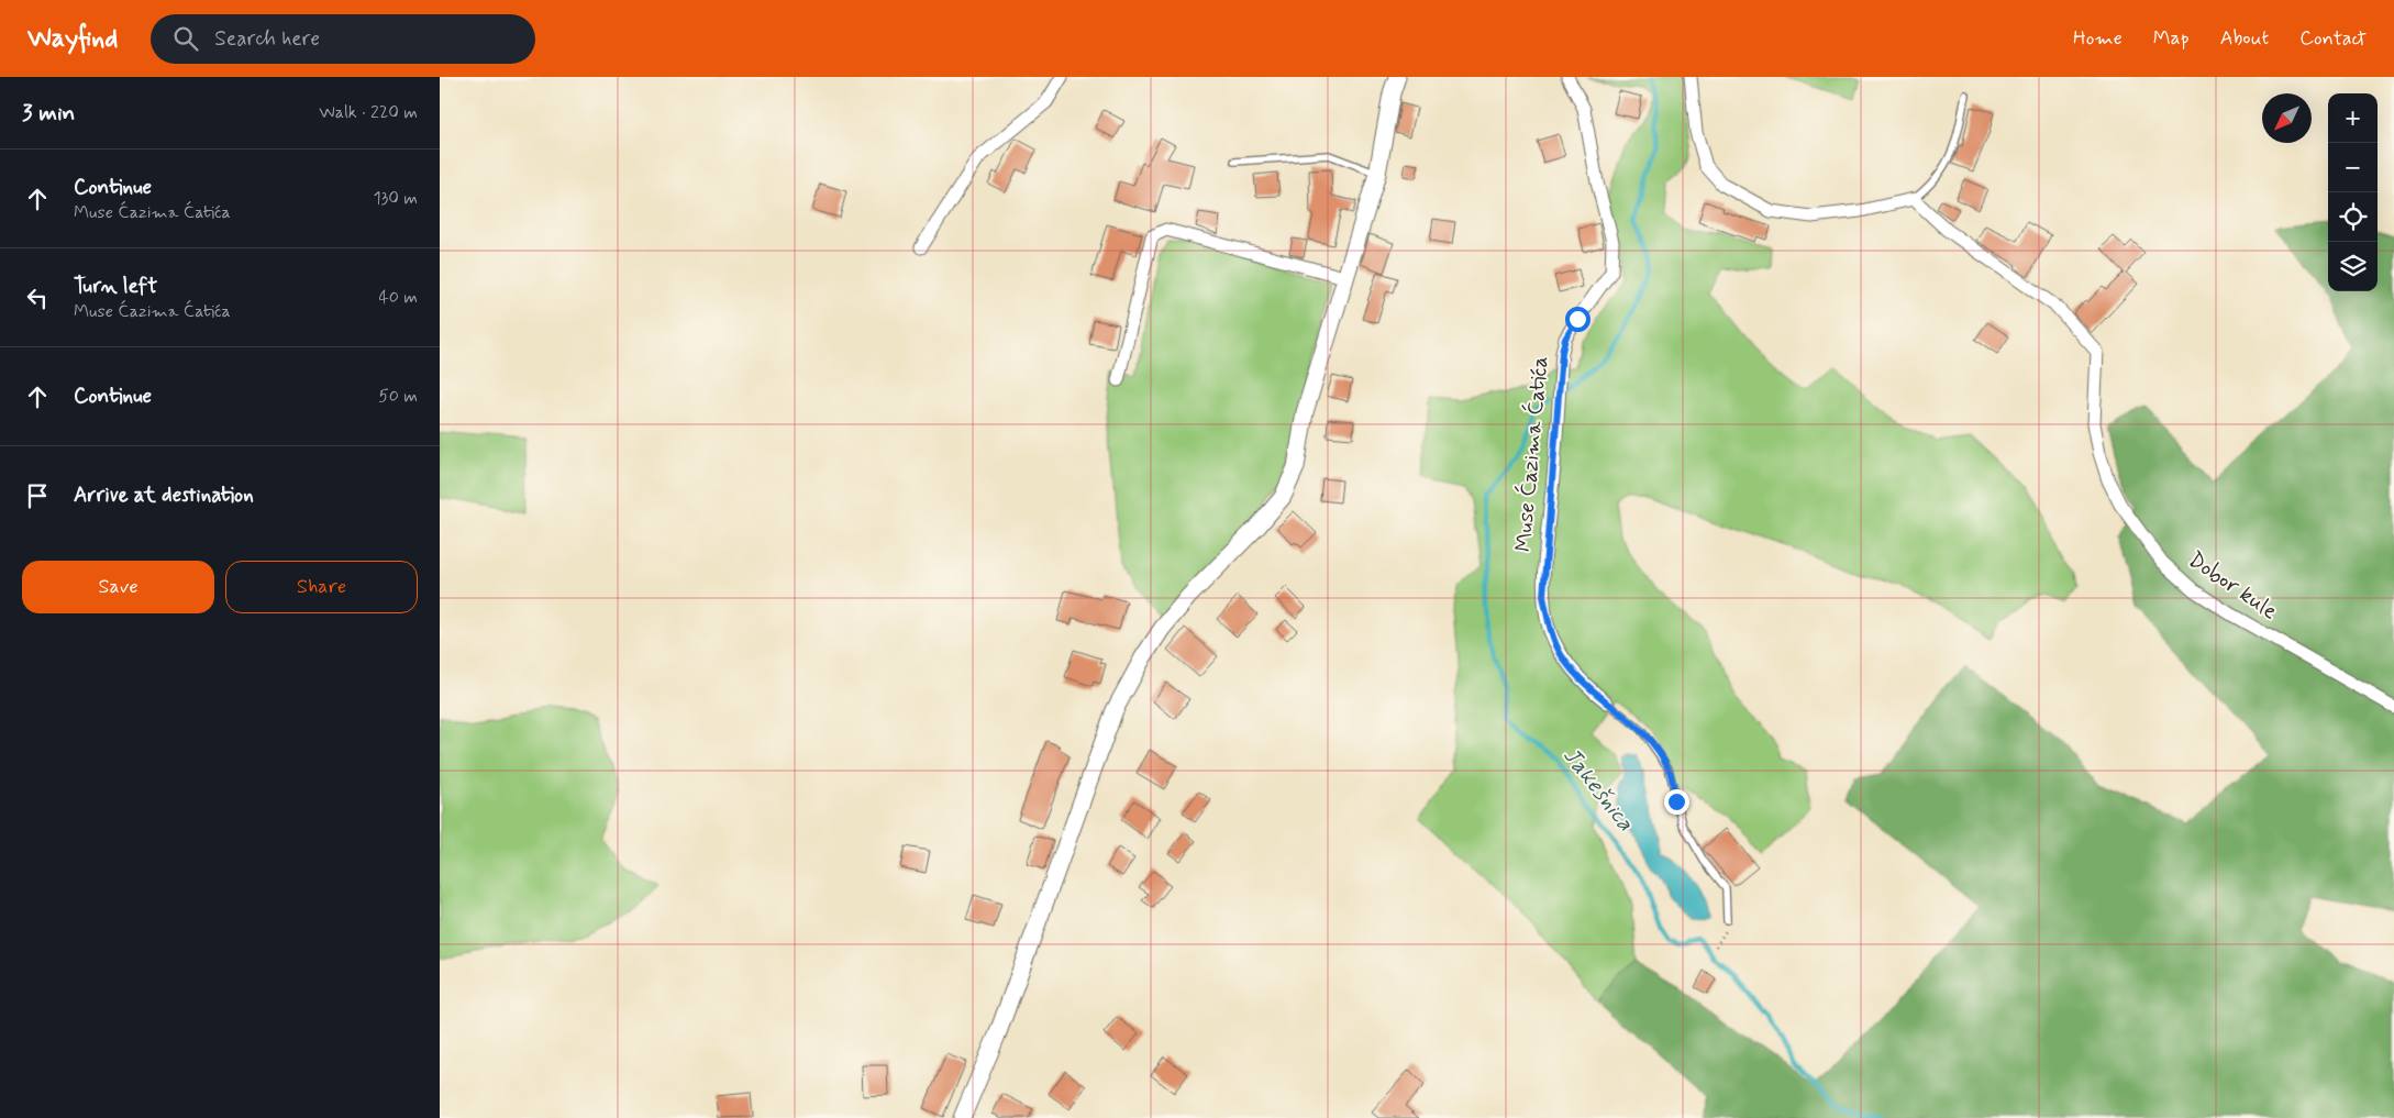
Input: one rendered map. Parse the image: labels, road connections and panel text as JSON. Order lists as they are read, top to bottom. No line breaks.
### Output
{"streets":{"street":["Muse Ćazima Ćatića","Dobor kule"]},"water":["Jakešnica"],"north":"bottom left","page":{"header":"Wayfind","search":"Search here","nav":["Home","Map","About","Contact"],"heading":["3 min","Walk · 220 m"],"map_buttons":["+","−"],"list":[["Continue","Muse Ćazima Ćatića","130 m"],["Turn left","Muse Ćazima Ćatića","40 m"],["Continue","50 m"],"Arrive at destination"],"buttons":["Save","Share"]}}
